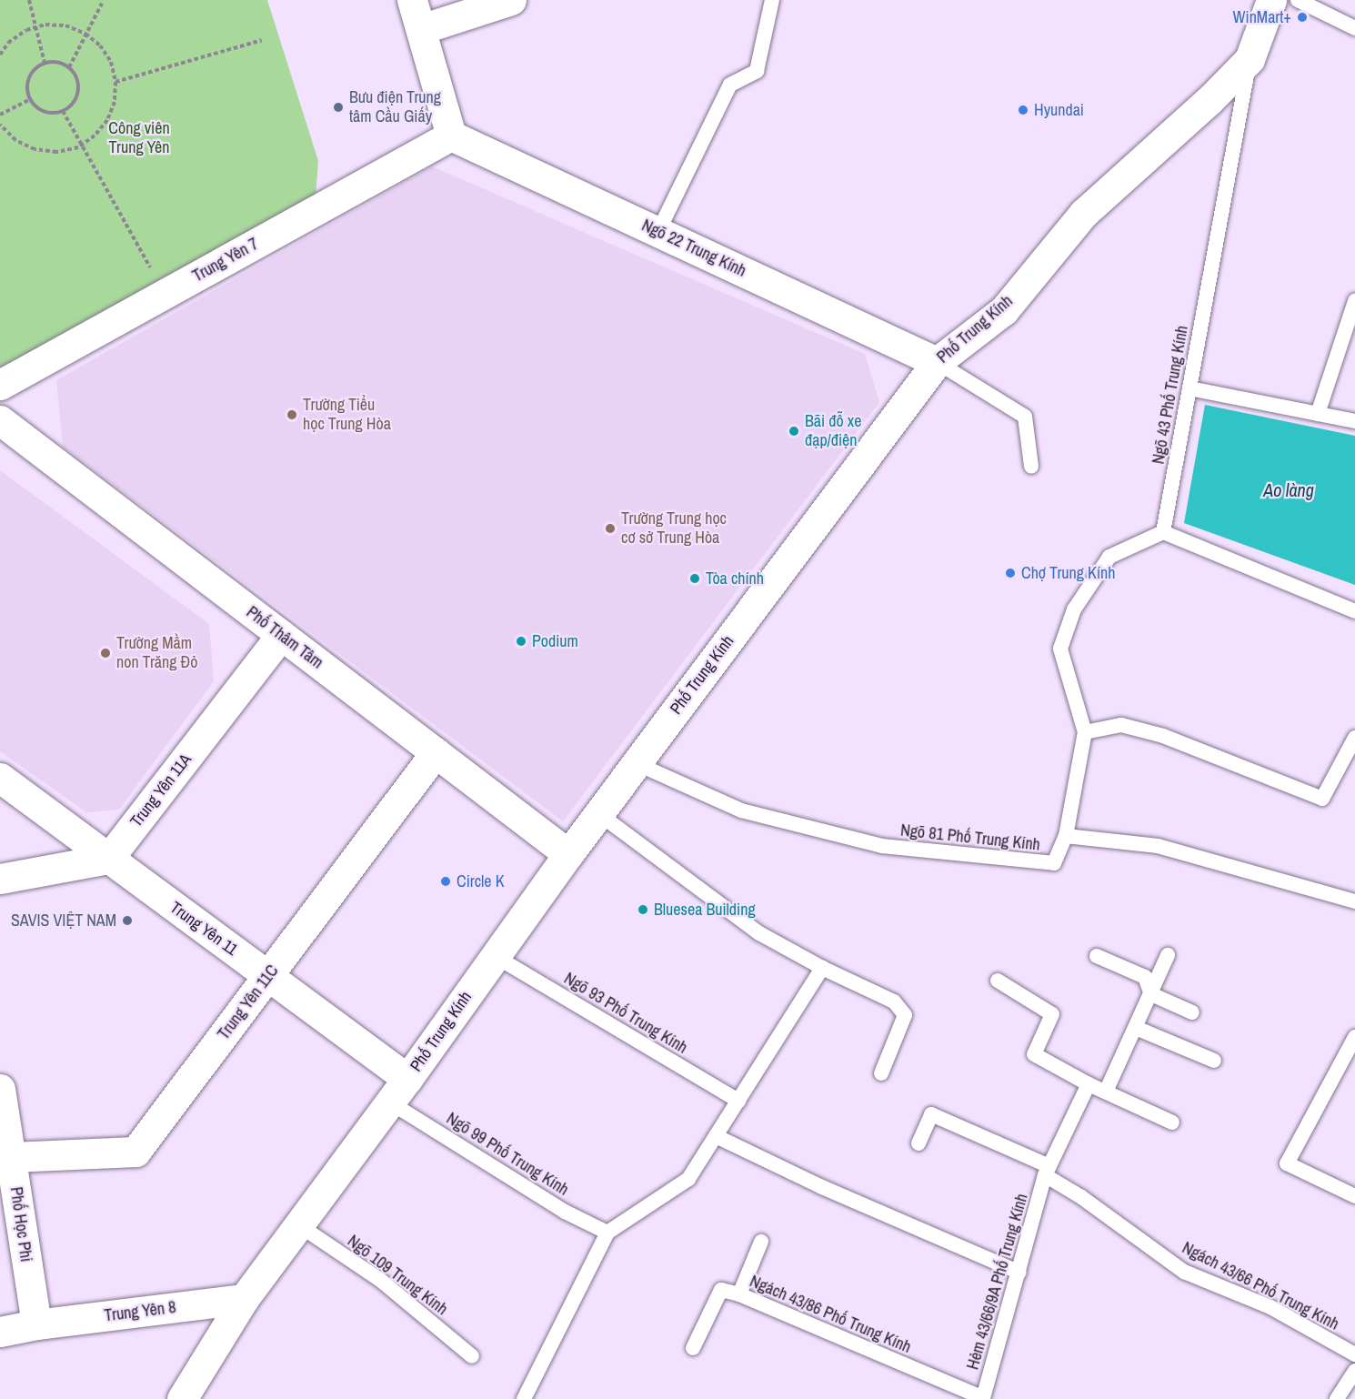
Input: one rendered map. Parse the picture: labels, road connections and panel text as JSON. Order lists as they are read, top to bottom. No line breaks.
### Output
{"streets":{"street":["Ngõ 22 Trung Kính","Trung Yên 7","Phố Trung Kính","Phố Thâm Tâm","Trung Yên 11A","Trung Yên 11","Trung Yên 11C","Phố Học Phi","Trung Yên 8"],"lane":["Ngõ 43 Phố Trung Kính","Ngõ 81 Phố Trung Kính","Ngõ 93 Phố Trung Kính","Ngõ 99 Phố Trung Kính","Ngõ 109 Trung Kính","Hẻm 43/66/9A Phố Trung Kính","Ngách 43/66 Phố Trung Kính","Ngách 43/86 Phố Trung Kính"]},"crossings":[["Ngõ 22 Trung Kính","Trung Yên 7"],["Ngõ 22 Trung Kính","Phố Trung Kính"],["Phố Trung Kính","Ngõ 43 Phố Trung Kính"],["Phố Trung Kính","Phố Thâm Tâm"],["Phố Trung Kính","Ngõ 81 Phố Trung Kính"],["Phố Trung Kính","Trung Yên 11"],["Phố Trung Kính","Ngõ 93 Phố Trung Kính"],["Phố Trung Kính","Ngõ 99 Phố Trung Kính"],["Phố Trung Kính","Ngõ 109 Trung Kính"],["Phố Trung Kính","Trung Yên 8"],["Phố Thâm Tâm","Trung Yên 11A"],["Phố Thâm Tâm","Trung Yên 11C"],["Trung Yên 11A","Trung Yên 11"],["Trung Yên 11","Trung Yên 11C"],["Trung Yên 11","Ngõ 99 Phố Trung Kính"],["Trung Yên 11C","Phố Học Phi"],["Phố Học Phi","Trung Yên 8"],["Hẻm 43/66/9A Phố Trung Kính","Ngách 43/66 Phố Trung Kính"],["Hẻm 43/66/9A Phố Trung Kính","Ngách 43/86 Phố Trung Kính"]],"water":["Ao làng"],"parks":["Công viên Trung Yên"],"places":["WinMart+","Bưu điện Trung tâm Cầu Giấy","Hyundai","Trường Tiểu học Trung Hòa","Bãi đỗ xe đạp/điện","Trường Trung học cơ sở Trung Hòa","Chợ Trung Kính","Tòa chính","Podium","Trường Mầm non Trăng Đỏ","Circle K","Bluesea Building","SAVIS VIỆT NAM"]}
